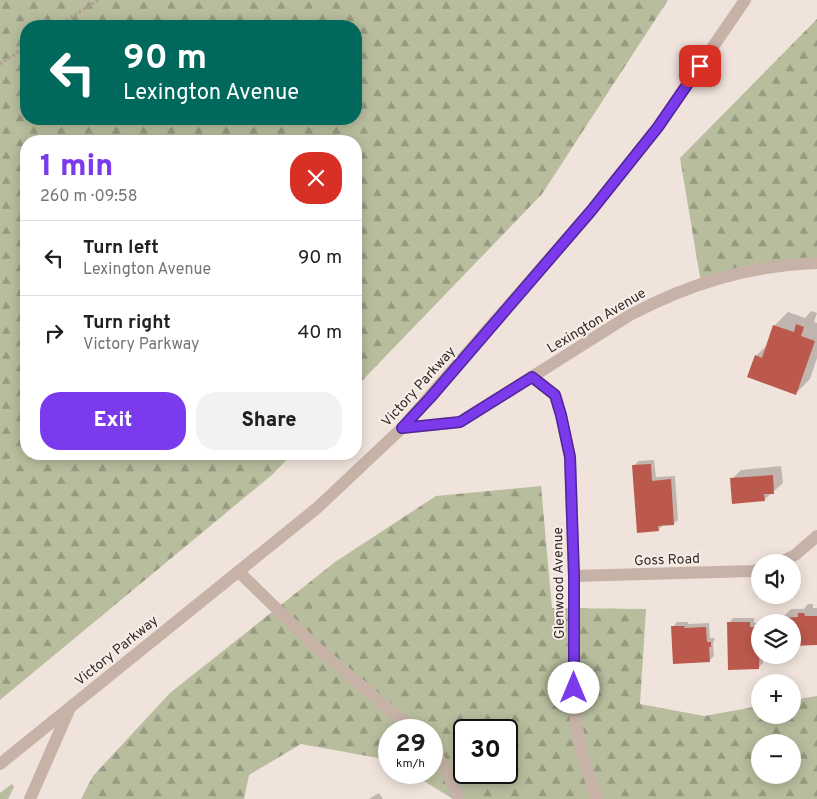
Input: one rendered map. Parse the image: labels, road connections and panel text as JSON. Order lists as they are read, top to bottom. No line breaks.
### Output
{"streets":{"street":["Lexington Avenue","Victory Parkway","Goss Road","Glenwood Avenue"]},"crossings":[["Lexington Avenue","Victory Parkway"],["Lexington Avenue","Glenwood Avenue"],["Goss Road","Glenwood Avenue"]],"page":{"turn":["90 m","Lexington Avenue"],"heading":["1 min","260 m · 09:58"],"list":[{"name":"Turn left","note":"Lexington Avenue","value":"90 m"},{"name":"Turn right","note":"Victory Parkway","value":"40 m"}],"buttons":["Exit","Share"],"map_buttons":["+","−"],"speed":"29 km/h","limit":"30"}}
